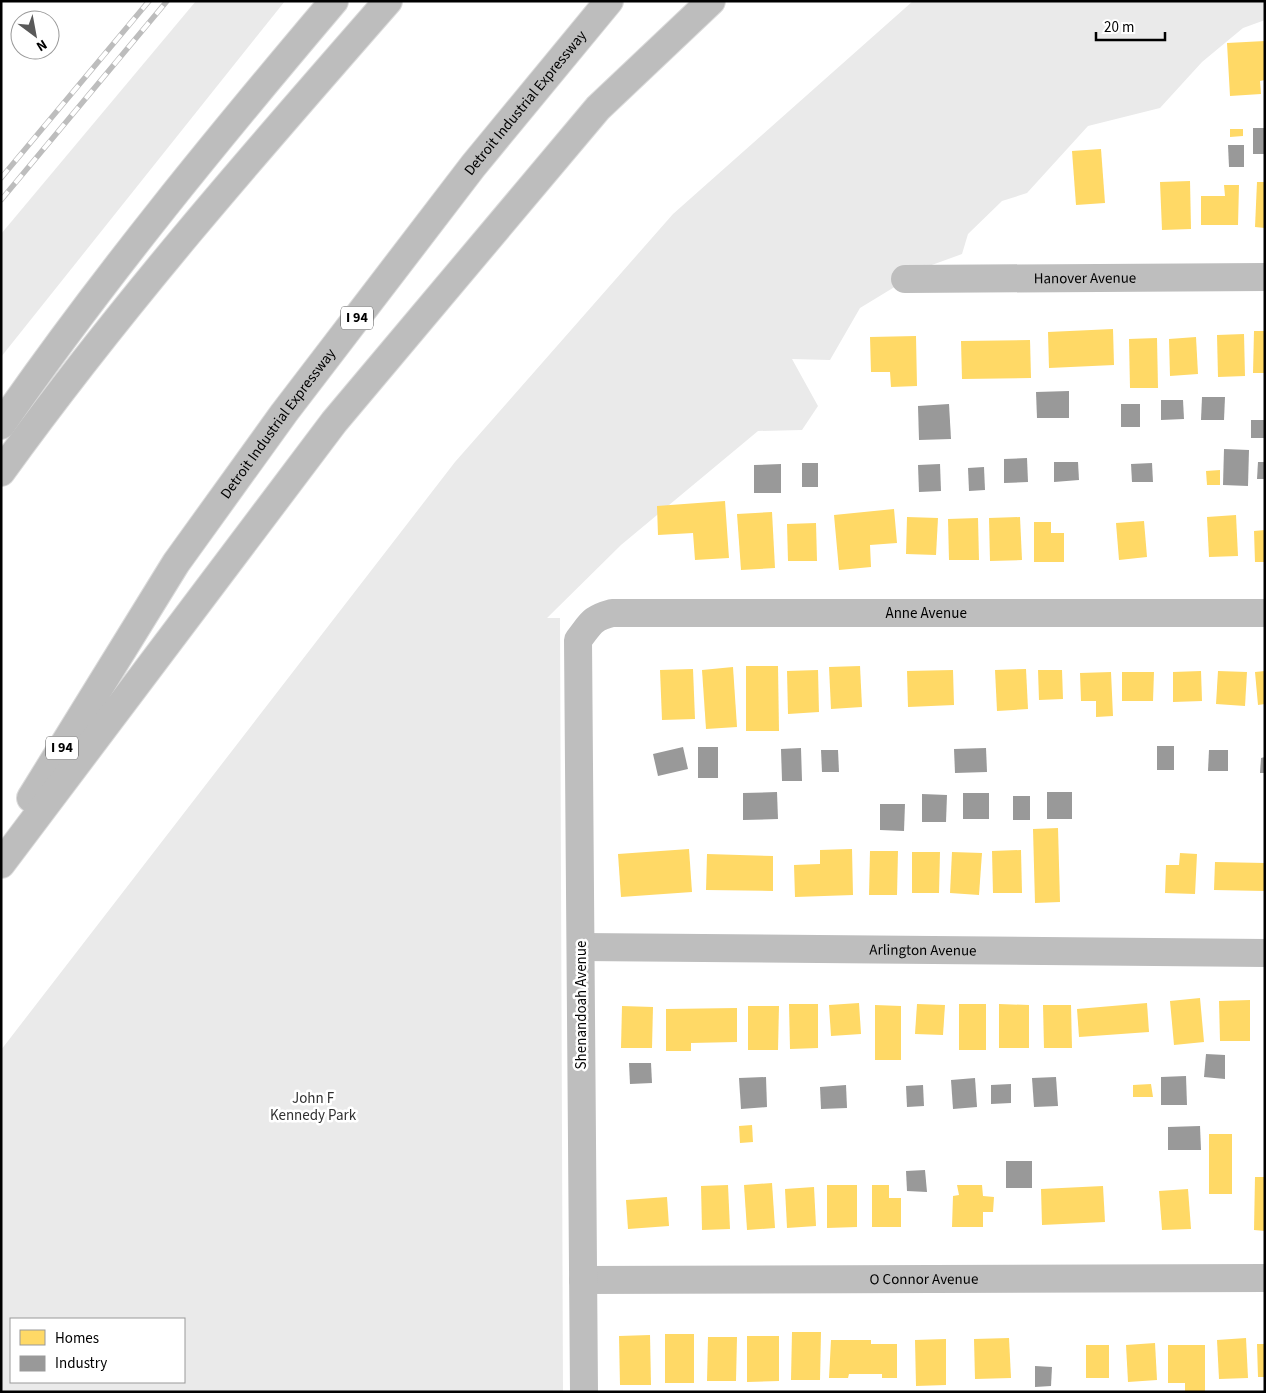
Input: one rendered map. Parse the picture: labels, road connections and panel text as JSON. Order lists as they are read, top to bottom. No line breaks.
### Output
{"streets":{"highway":["Detroit Industrial Expressway","I 94"],"street":["Hanover Avenue","Anne Avenue","Arlington Avenue","Shenandoah Avenue","O Connor Avenue"]},"crossings":[["Anne Avenue","Shenandoah Avenue"],["Arlington Avenue","Shenandoah Avenue"],["Shenandoah Avenue","O Connor Avenue"]],"parks":["John F Kennedy Park"],"legend":["Homes","Industry"],"scale_bar":"20 m","north":"bottom right"}
